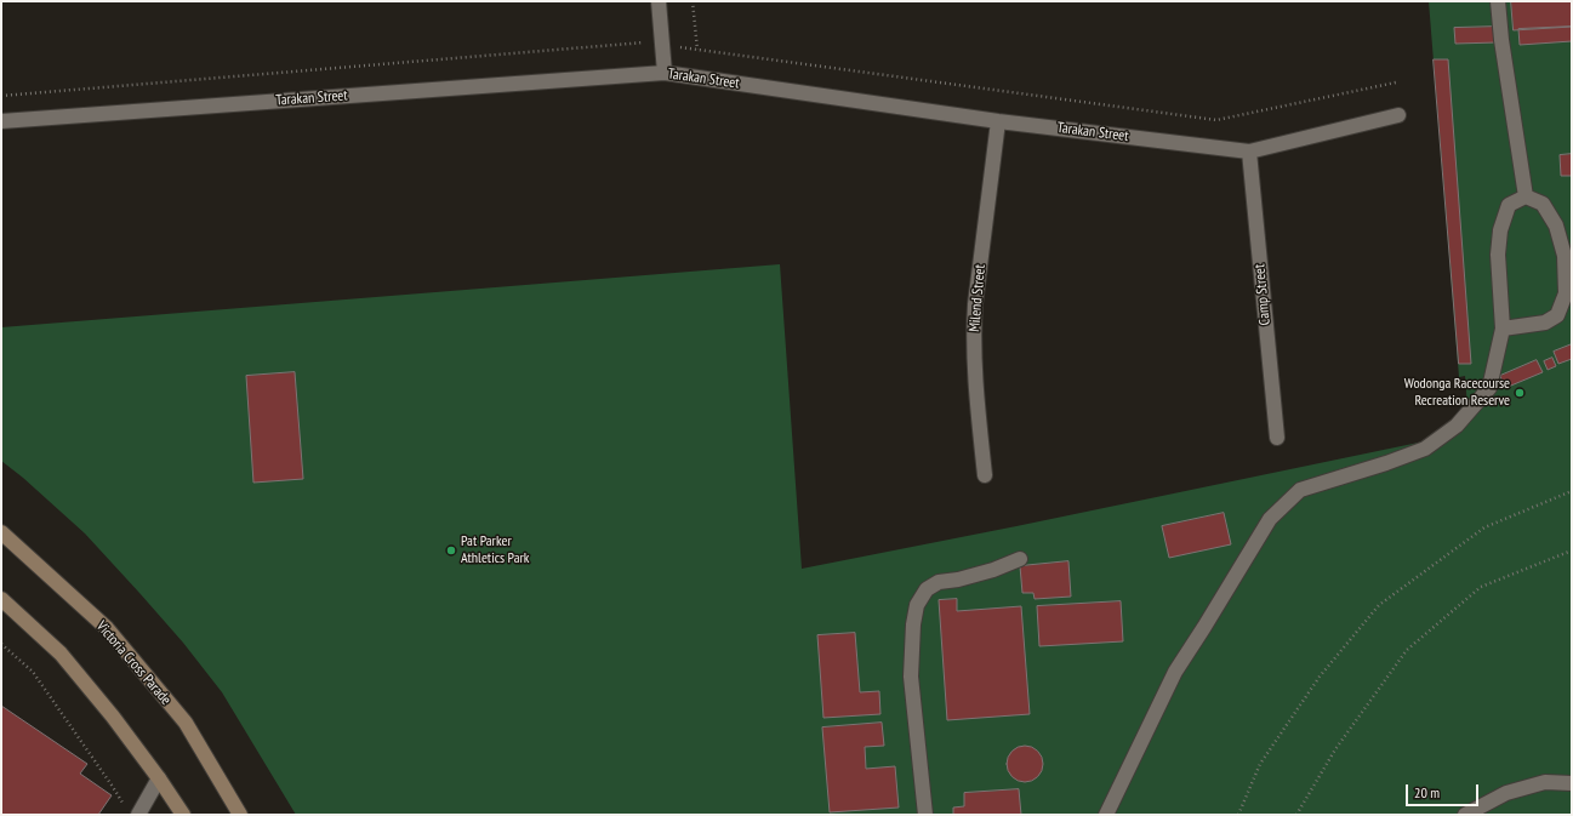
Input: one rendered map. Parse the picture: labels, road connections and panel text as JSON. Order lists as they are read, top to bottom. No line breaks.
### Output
{"streets":{"main road":["Victoria Cross Parade"],"street":["Tarakan Street","Camp Street","Milend Street"]},"crossings":[["Tarakan Street","Camp Street"],["Tarakan Street","Milend Street"]],"places":["Wodonga Racecourse Recreation Reserve","Pat Parker Athletics Park"],"scale_bar":"20 m"}
